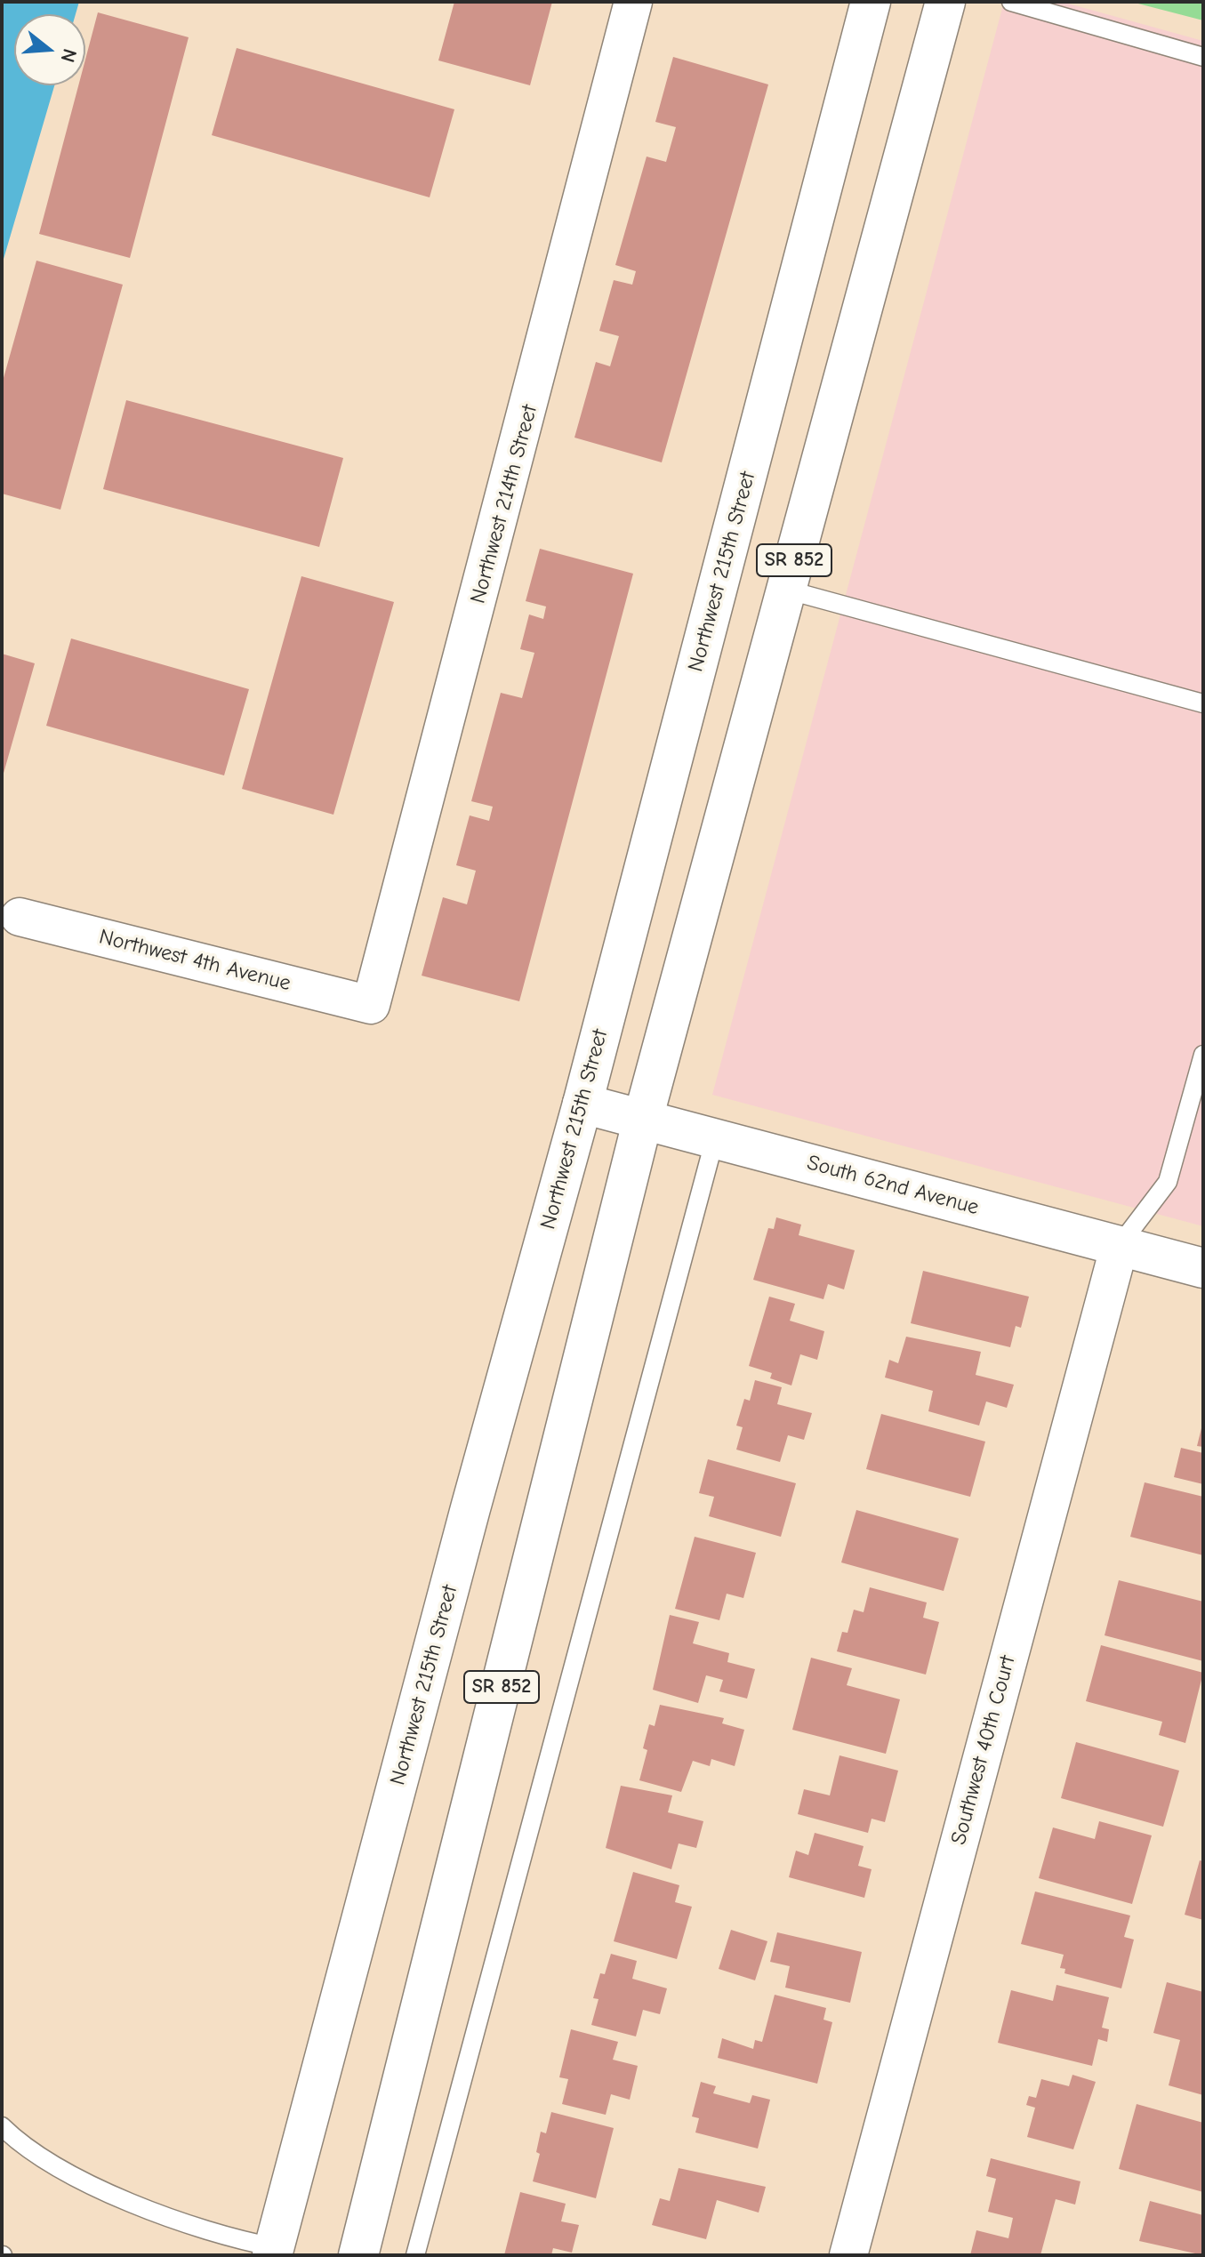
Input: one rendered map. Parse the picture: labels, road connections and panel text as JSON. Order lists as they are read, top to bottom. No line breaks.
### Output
{"streets":{"main road":["SR 852","Northwest 215th Street","South 62nd Avenue"],"street":["Northwest 214th Street","Northwest 4th Avenue","Southwest 40th Court"]},"crossings":[["Northwest 214th Street","Northwest 4th Avenue"],["SR 852","South 62nd Avenue"],["Northwest 215th Street","South 62nd Avenue"],["South 62nd Avenue","Southwest 40th Court"]],"north":"right"}
